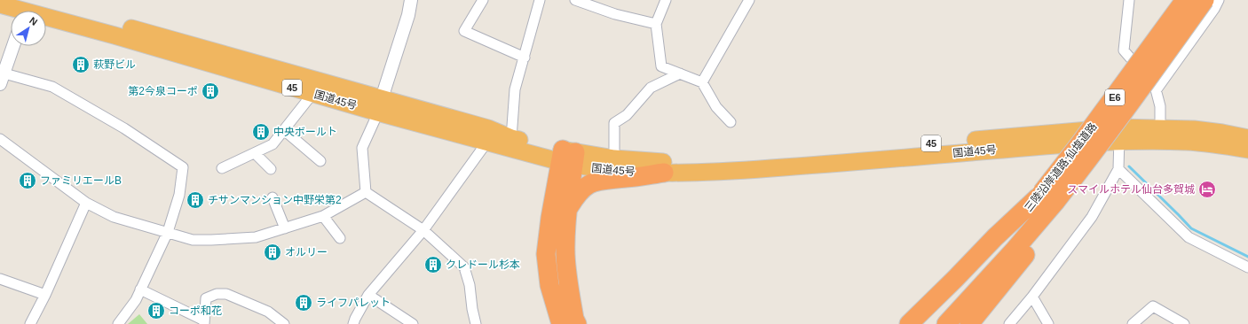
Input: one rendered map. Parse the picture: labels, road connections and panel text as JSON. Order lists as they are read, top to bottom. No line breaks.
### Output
{"streets":{"highway":["45","E6","国道45号","三陸沿岸道路;仙塩道路"]},"crossings":[["E6","三陸沿岸道路;仙塩道路"]],"places":{"building":["萩野ビル","第2今泉コーポ","中央ボールト","ファミリエールB","チサンマンション中野栄第2","オルリー","クレドール杉本","ライフパレット","コーポ和花"],"hotel":["スマイルホテル仙台多賀城"]},"north":"top right"}
